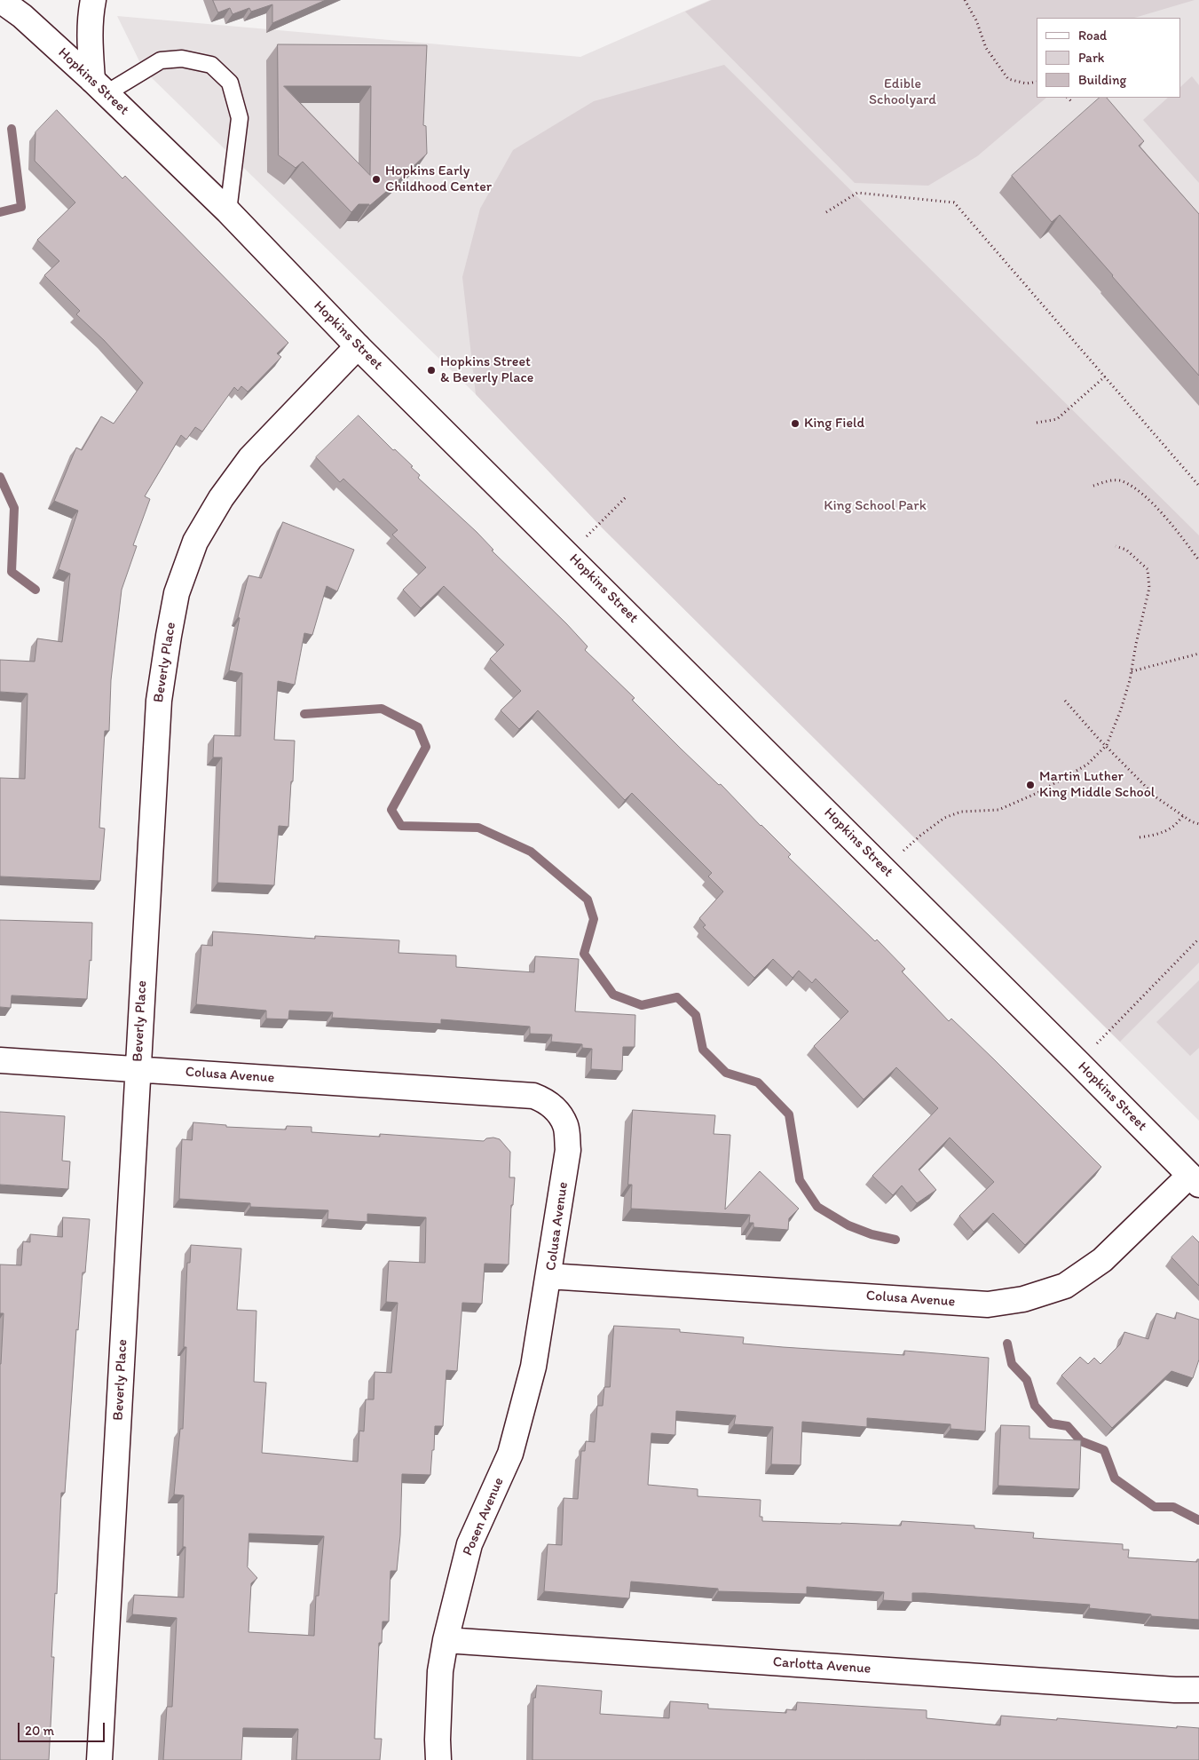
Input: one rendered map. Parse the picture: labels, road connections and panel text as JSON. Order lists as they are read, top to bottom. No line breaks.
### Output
{"streets":{"street":["Hopkins Street","Beverly Place","Colusa Avenue","Posen Avenue","Carlotta Avenue"]},"crossings":[["Hopkins Street","Beverly Place"],["Hopkins Street","Colusa Avenue"],["Beverly Place","Colusa Avenue"],["Colusa Avenue","Posen Avenue"],["Posen Avenue","Carlotta Avenue"]],"parks":["Edible Schoolyard","King School Park"],"places":["Hopkins Early Childhood Center","Hopkins Street & Beverly Place","King Field","Martin Luther King Middle School"],"legend":["Road","Park","Building"],"scale_bar":"20 m"}
